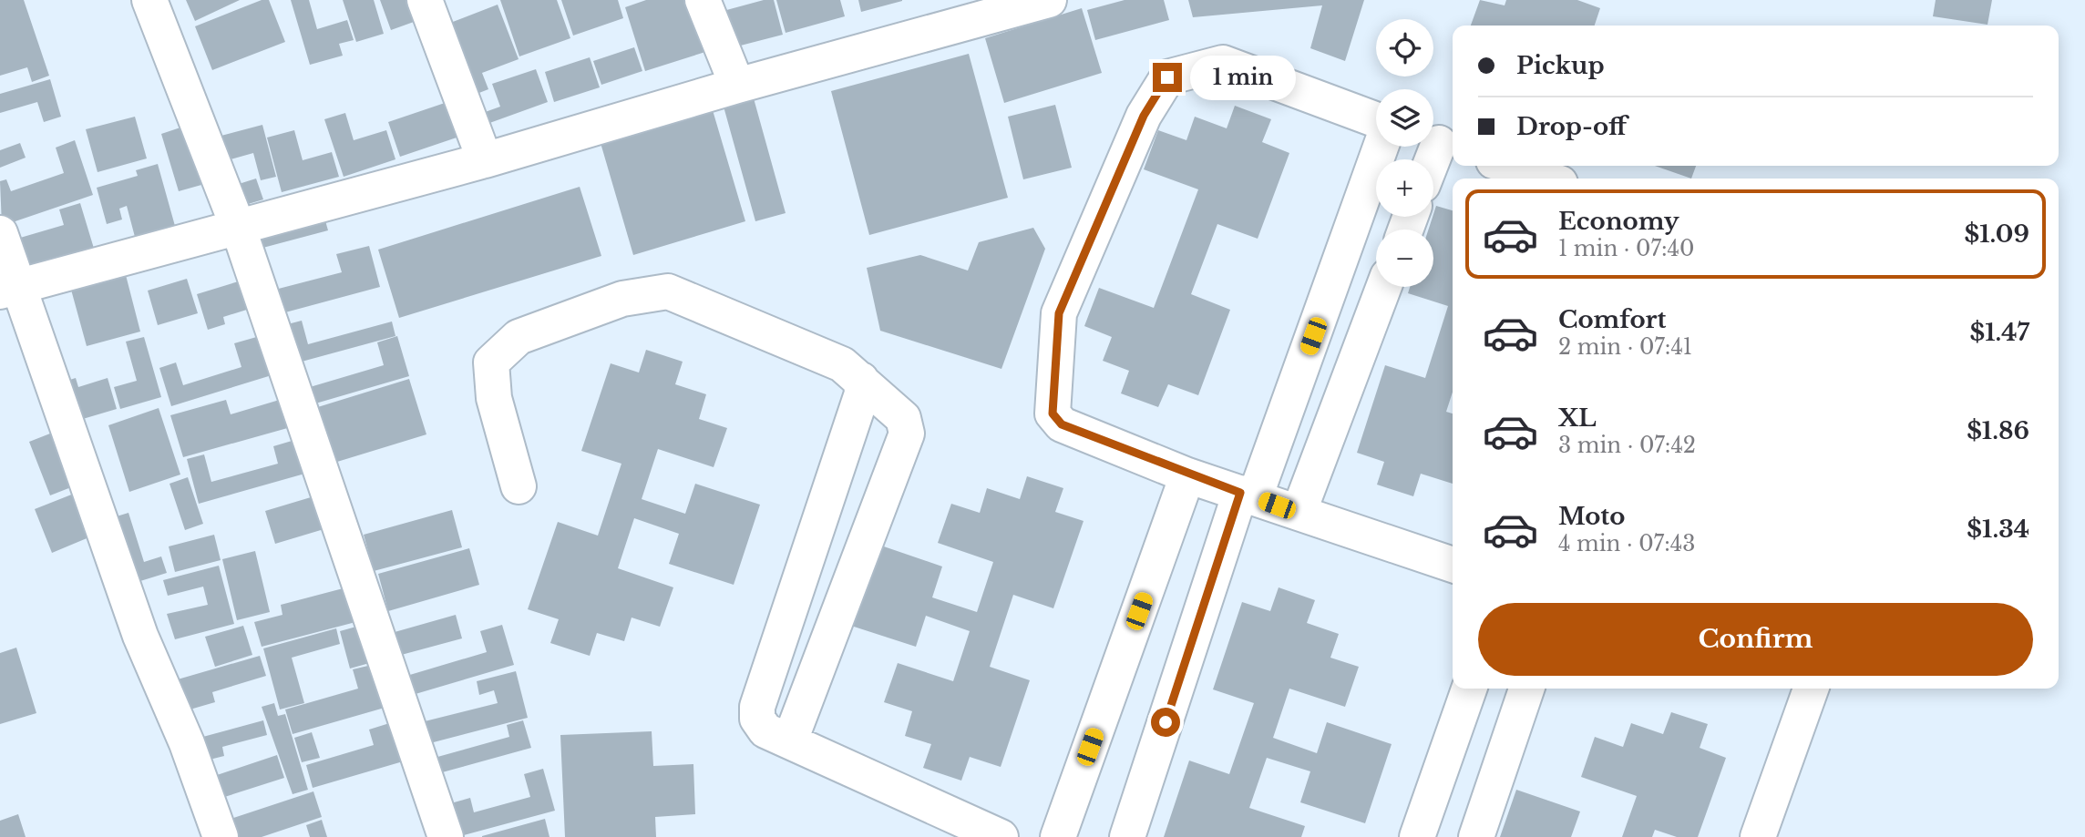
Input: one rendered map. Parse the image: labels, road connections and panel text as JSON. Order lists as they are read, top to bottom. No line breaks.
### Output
{"page":{"map_buttons":["+","−"],"banner":["Pickup","Drop-off"],"bubble":"1 min","list":[{"name":"Economy","note":"1 min · 07:40","value":"$1.09"},{"name":"Comfort","note":"2 min · 07:41","value":"$1.47"},{"name":"XL","note":"3 min · 07:42","value":"$1.86"},{"name":"Moto","note":"4 min · 07:43","value":"$1.34"}],"buttons":"Confirm"}}
